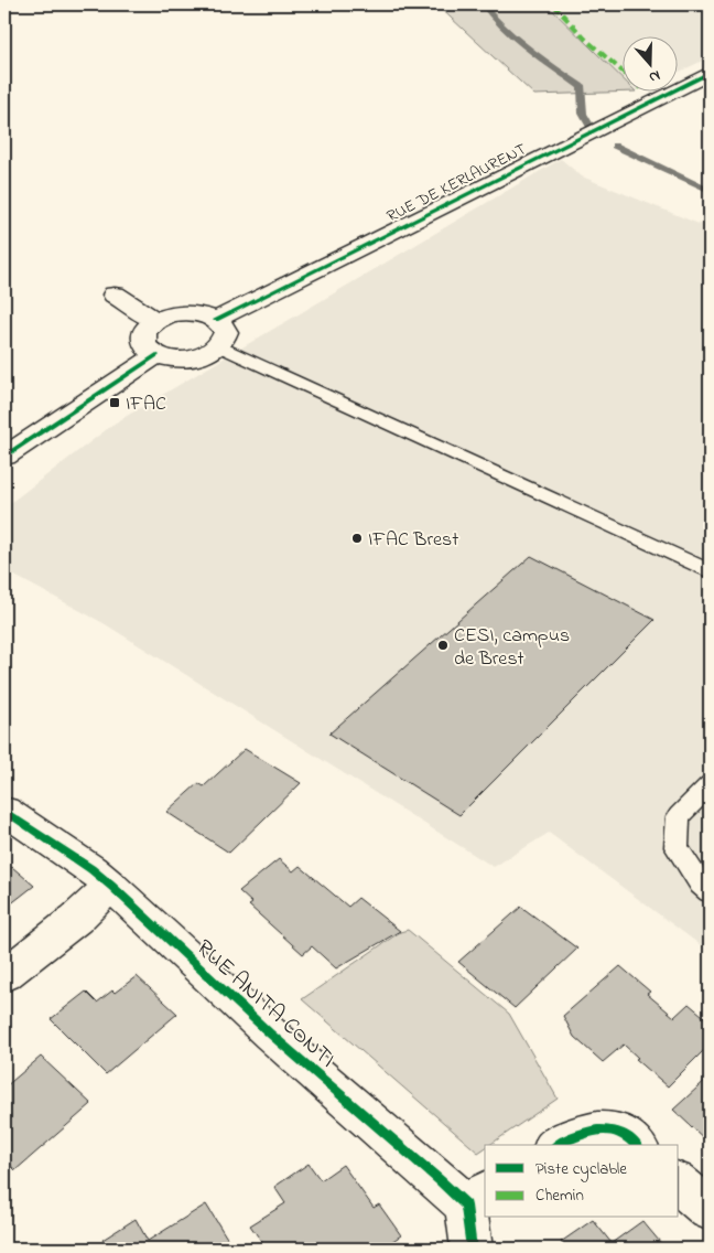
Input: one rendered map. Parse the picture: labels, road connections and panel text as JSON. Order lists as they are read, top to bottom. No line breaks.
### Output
{"streets":{"street":["RUE DE KERLAURENT","RUE ANITA CONTI"]},"places":{"transit":["IFAC"],"other":["IFAC Brest","CESI, campus de Brest"]},"legend":["Piste cyclable","Chemin"],"north":"bottom"}
